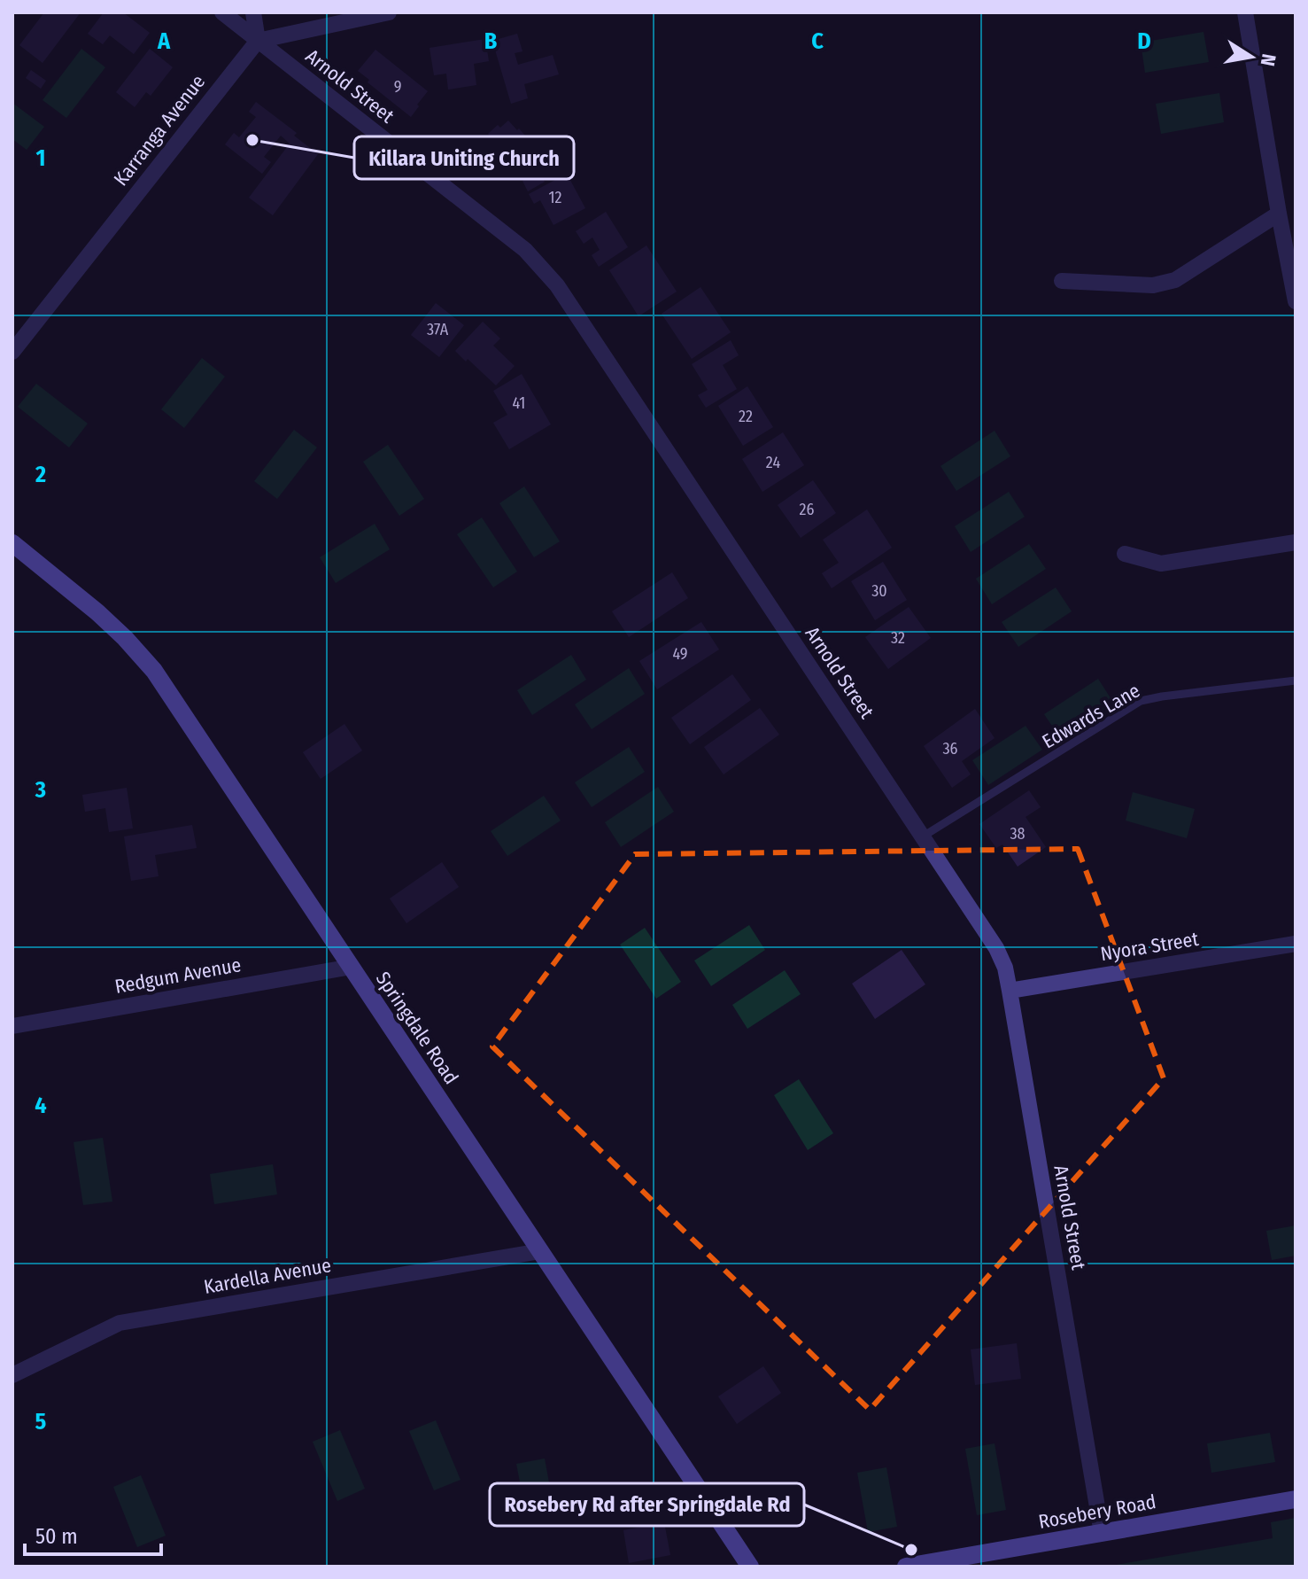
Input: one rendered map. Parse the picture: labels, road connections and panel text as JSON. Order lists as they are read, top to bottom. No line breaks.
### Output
{"streets":{"main road":["Springdale Road","Rosebery Road"],"street":["Arnold Street","Karranga Avenue","Nyora Street","Redgum Avenue","Kardella Avenue"],"lane":["Edwards Lane"]},"crossings":[["Arnold Street","Karranga Avenue"],["Arnold Street","Edwards Lane"],["Arnold Street","Nyora Street"],["Arnold Street","Rosebery Road"],["Redgum Avenue","Springdale Road"],["Springdale Road","Kardella Avenue"]],"places":["Killara Uniting Church","Rosebery Rd after Springdale Rd"],"house_numbers":["9","12","37A","41","22","24","26","30","32","49","36","38"],"scale_bar":"50 m","north":"right","grid":{"columns":["A","B","C","D"],"rows":["1","2","3","4","5"]}}
